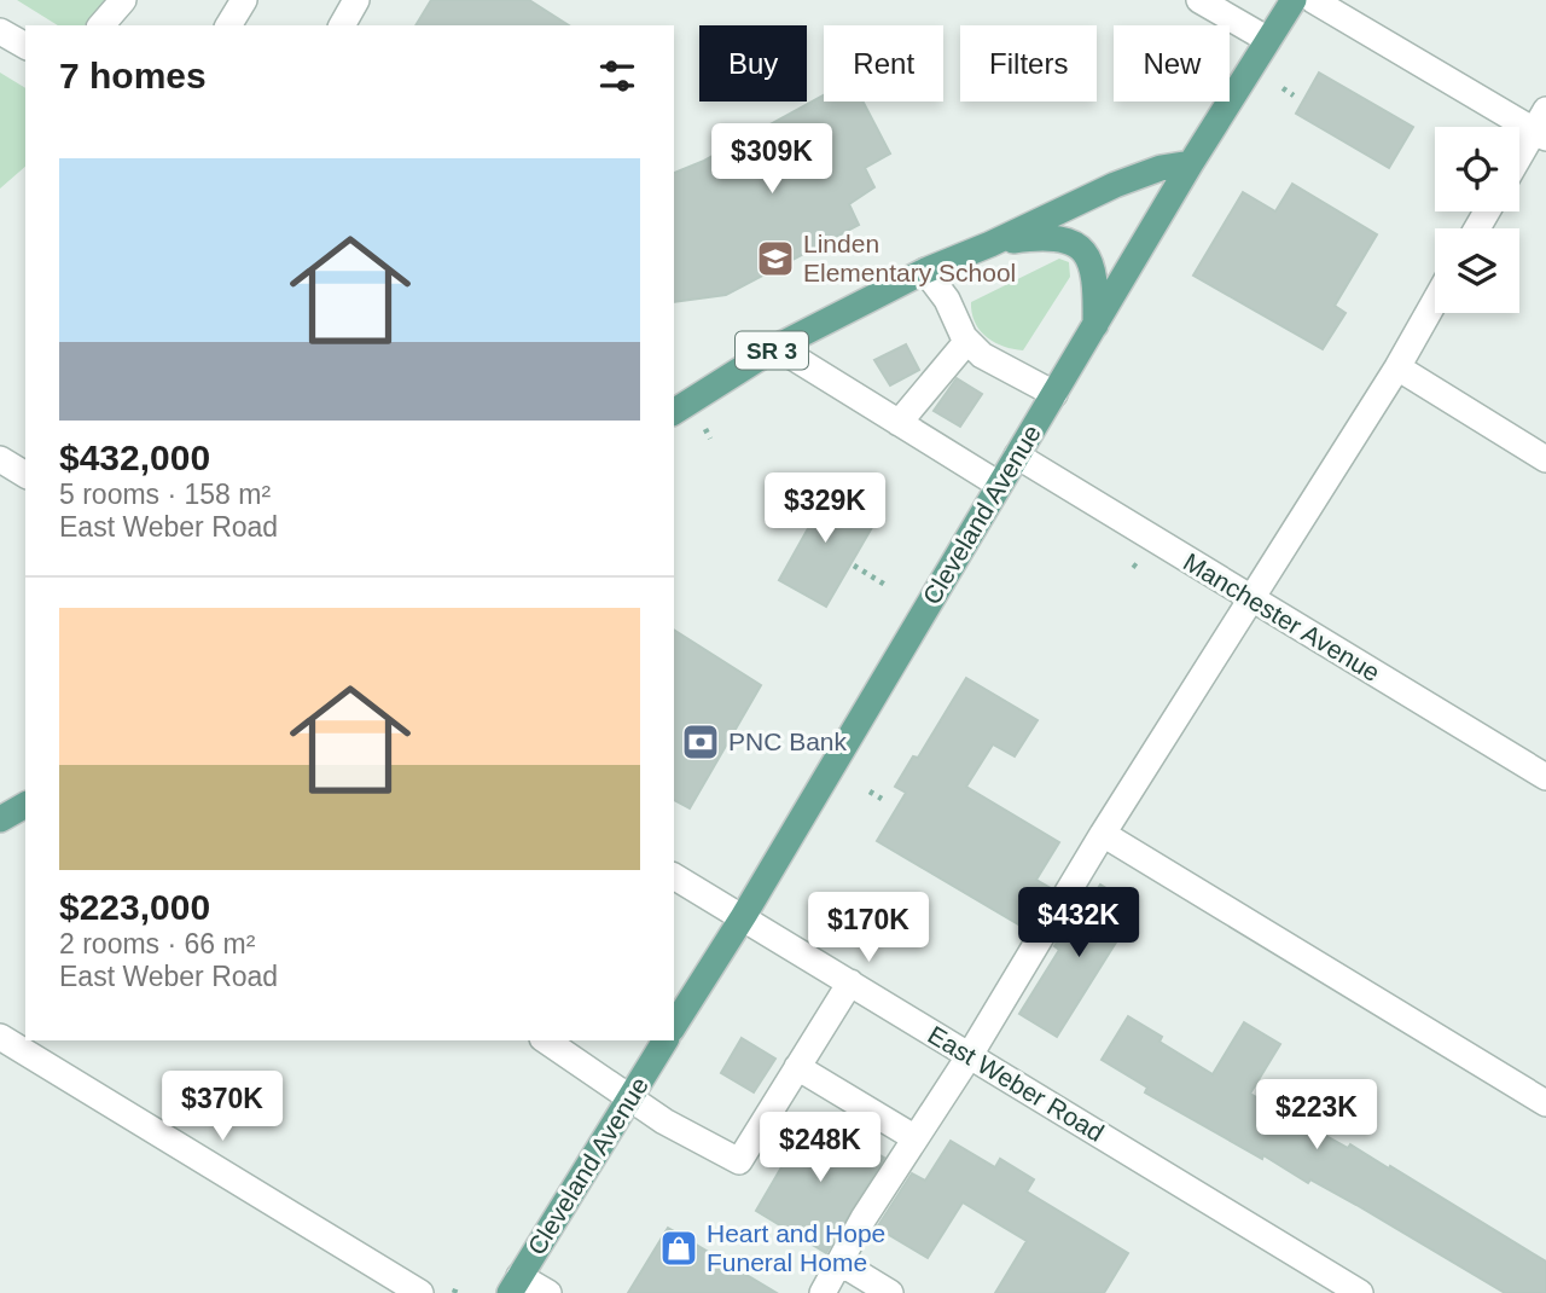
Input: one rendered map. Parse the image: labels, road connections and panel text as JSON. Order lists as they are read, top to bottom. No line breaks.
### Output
{"streets":{"main road":["SR 3","Cleveland Avenue"],"street":["Manchester Avenue","East Weber Road"]},"crossings":[["SR 3","Cleveland Avenue"],["Cleveland Avenue","Manchester Avenue"],["Cleveland Avenue","East Weber Road"]],"places":{"school or university":["Linden Elementary School"],"bank":["PNC Bank"],"shop":["Heart and Hope Funeral Home"]},"page":{"chip":["Buy","Rent","Filters","New"],"heading":"7 homes","price":["$309K","$329K","$432K","$170K","$370K","$223K","$248K"],"list":[{"name":"$432,000","note":"5 rooms · 158 m² · East Weber Road"},{"name":"$223,000","note":"2 rooms · 66 m² · East Weber Road"}]}}
